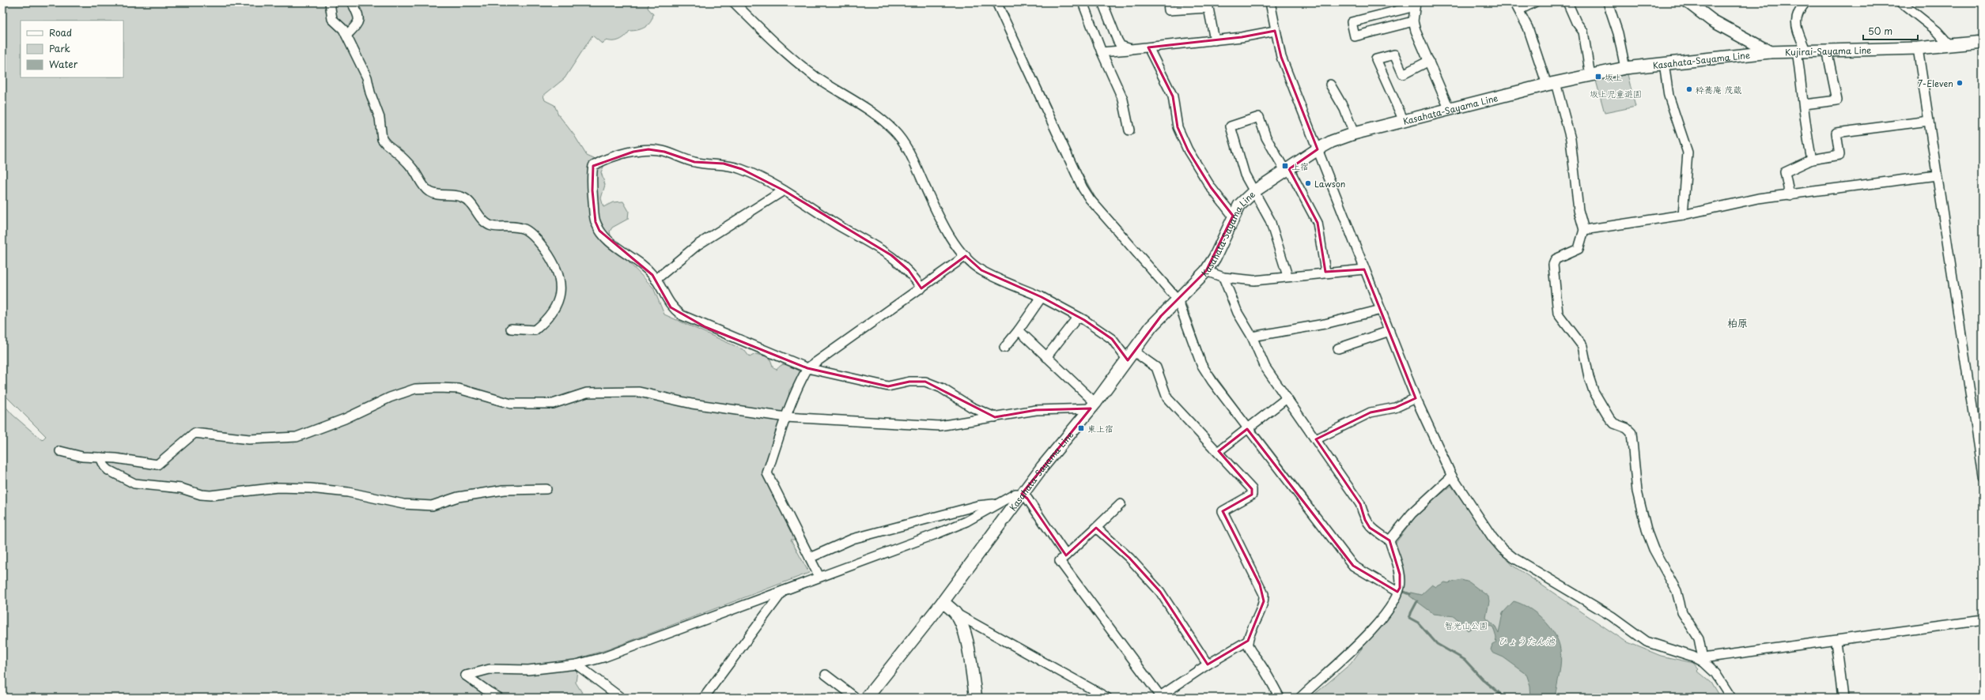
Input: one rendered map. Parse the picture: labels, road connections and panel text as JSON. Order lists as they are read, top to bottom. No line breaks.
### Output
{"streets":{"main road":["Kujirai-Sayama Line","Kasahata-Sayama Line"]},"crossings":[["Kujirai-Sayama Line","Kasahata-Sayama Line"]],"districts":["柏原"],"water":["ひょうたん池"],"parks":["坂上児童遊園","智光山公園"],"places":{"transit":["坂上","上宿","東上宿"],"other":["7-Eleven","粋蕎庵 茂蔵","Lawson"]},"legend":["Road","Park","Water"],"scale_bar":"50 m"}
